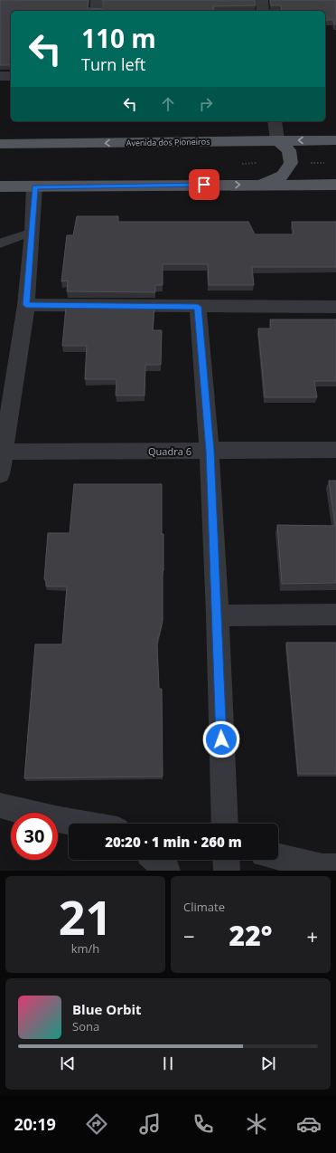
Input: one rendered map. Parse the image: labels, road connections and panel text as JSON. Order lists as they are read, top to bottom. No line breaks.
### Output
{"streets":{"main road":["Avenida dos Pioneiros"],"street":["Quadra 6"]},"page":{"turn":["110 m","Turn left"],"limit":"30","trip":"20:20 · 1 min · 260 m","tile":[["21","km/h"],"Climate"],"heat":["−","22°","+"],"song":["Blue Orbit","Sona"],"tabs":"20:19"}}
